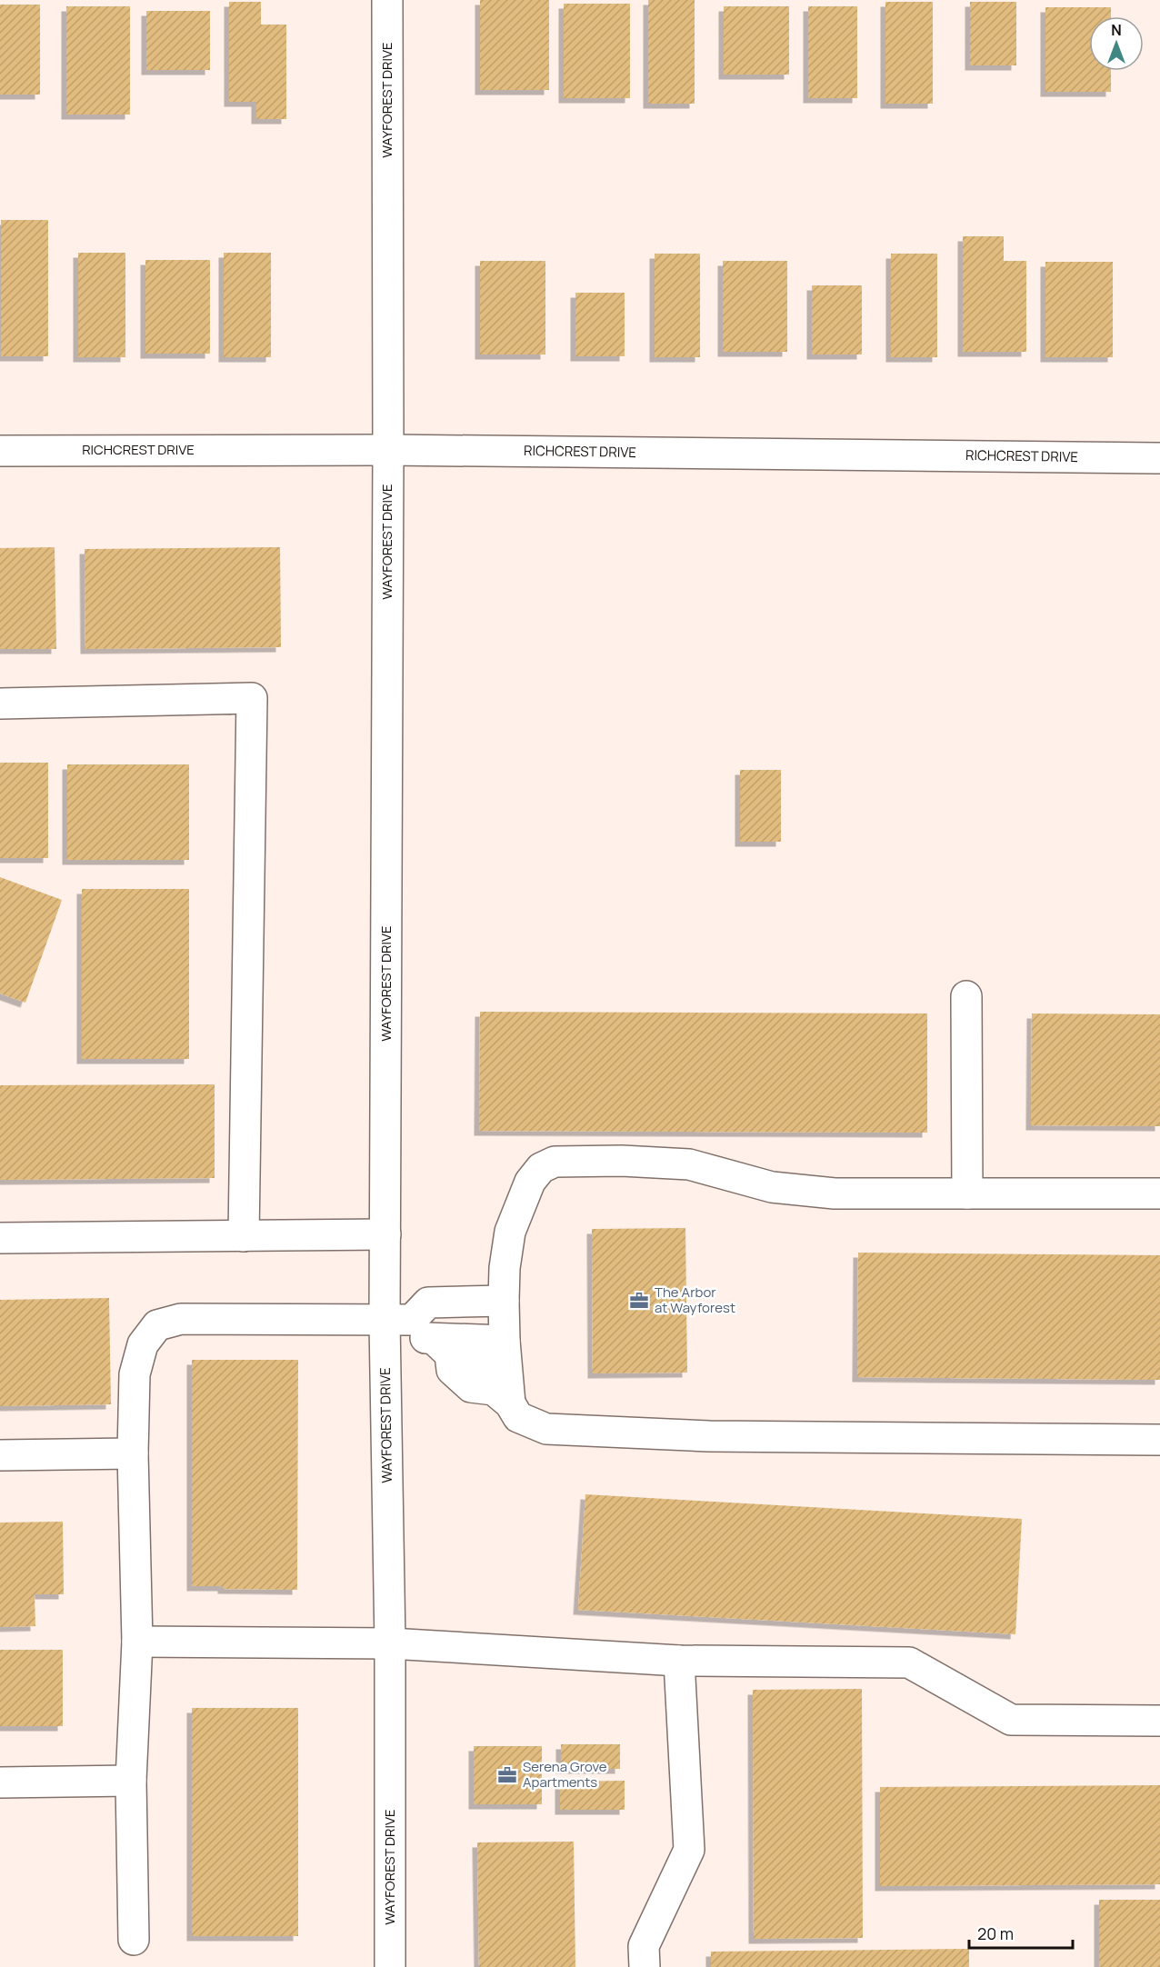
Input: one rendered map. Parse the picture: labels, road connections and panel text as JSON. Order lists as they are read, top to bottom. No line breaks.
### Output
{"streets":{"street":["WAYFOREST DRIVE","RICHCREST DRIVE"]},"crossings":[["WAYFOREST DRIVE","RICHCREST DRIVE"]],"places":{"office":["The Arbor at Wayforest","Serena Grove Apartments"]},"scale_bar":"20 m","north":"top"}
